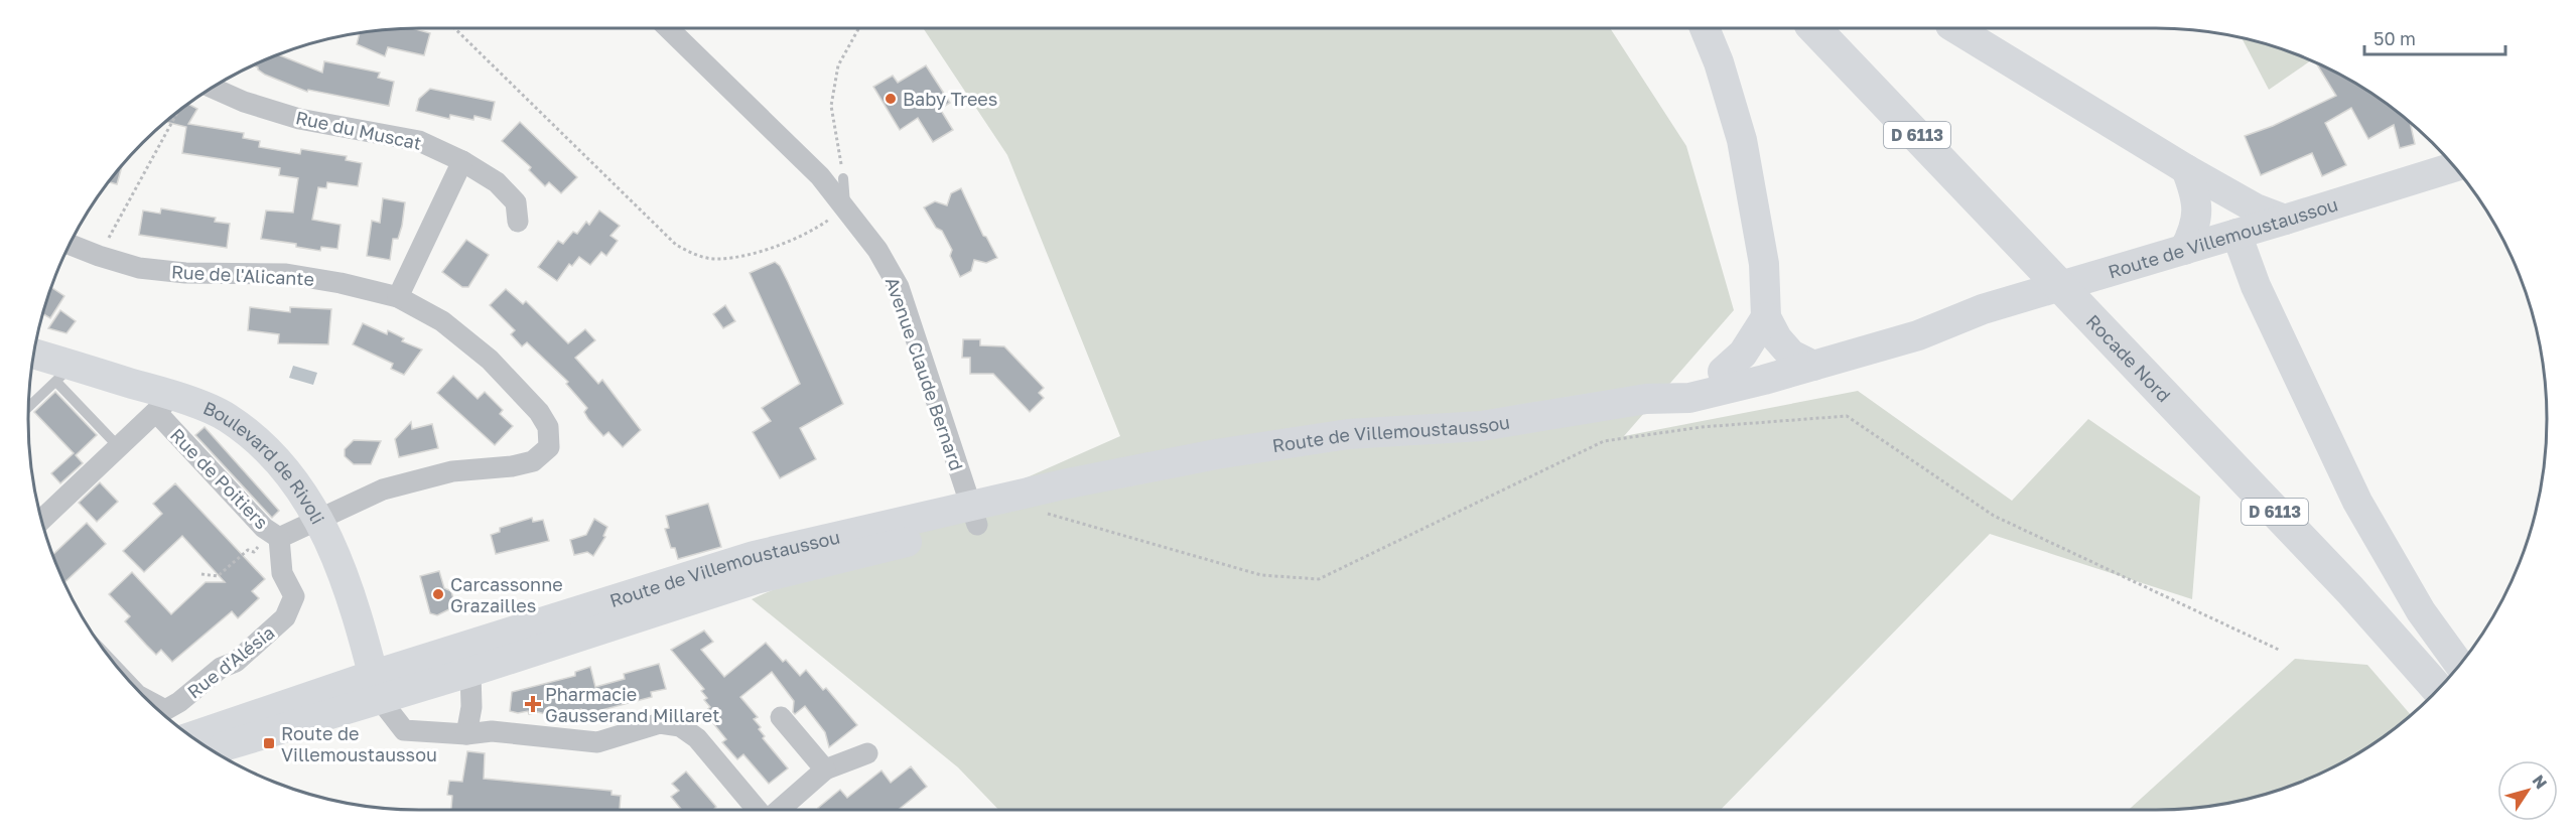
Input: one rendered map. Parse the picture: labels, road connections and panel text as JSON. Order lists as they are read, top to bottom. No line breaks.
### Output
{"streets":{"main road":["D 6113","Rocade Nord"],"street":["Rue du Muscat","Route de Villemoustaussou","Rue de l'Alicante","Avenue Claude Bernard","Boulevard de Rivoli","Rue de Poitiers","Rue d'Alésia"]},"crossings":[["Route de Villemoustaussou","Avenue Claude Bernard"],["Route de Villemoustaussou","Boulevard de Rivoli"],["Rue de l'Alicante","Boulevard de Rivoli"],["Rue de l'Alicante","Rue de Poitiers"],["Boulevard de Rivoli","Rue de Poitiers"],["Rue de Poitiers","Rue d'Alésia"]],"places":{"other":["Baby Trees","Carcassonne Grazailles"],"health":["Pharmacie Gausserand Millaret"],"transit":["Route de Villemoustaussou"]},"scale_bar":"50 m","north":"top right"}
